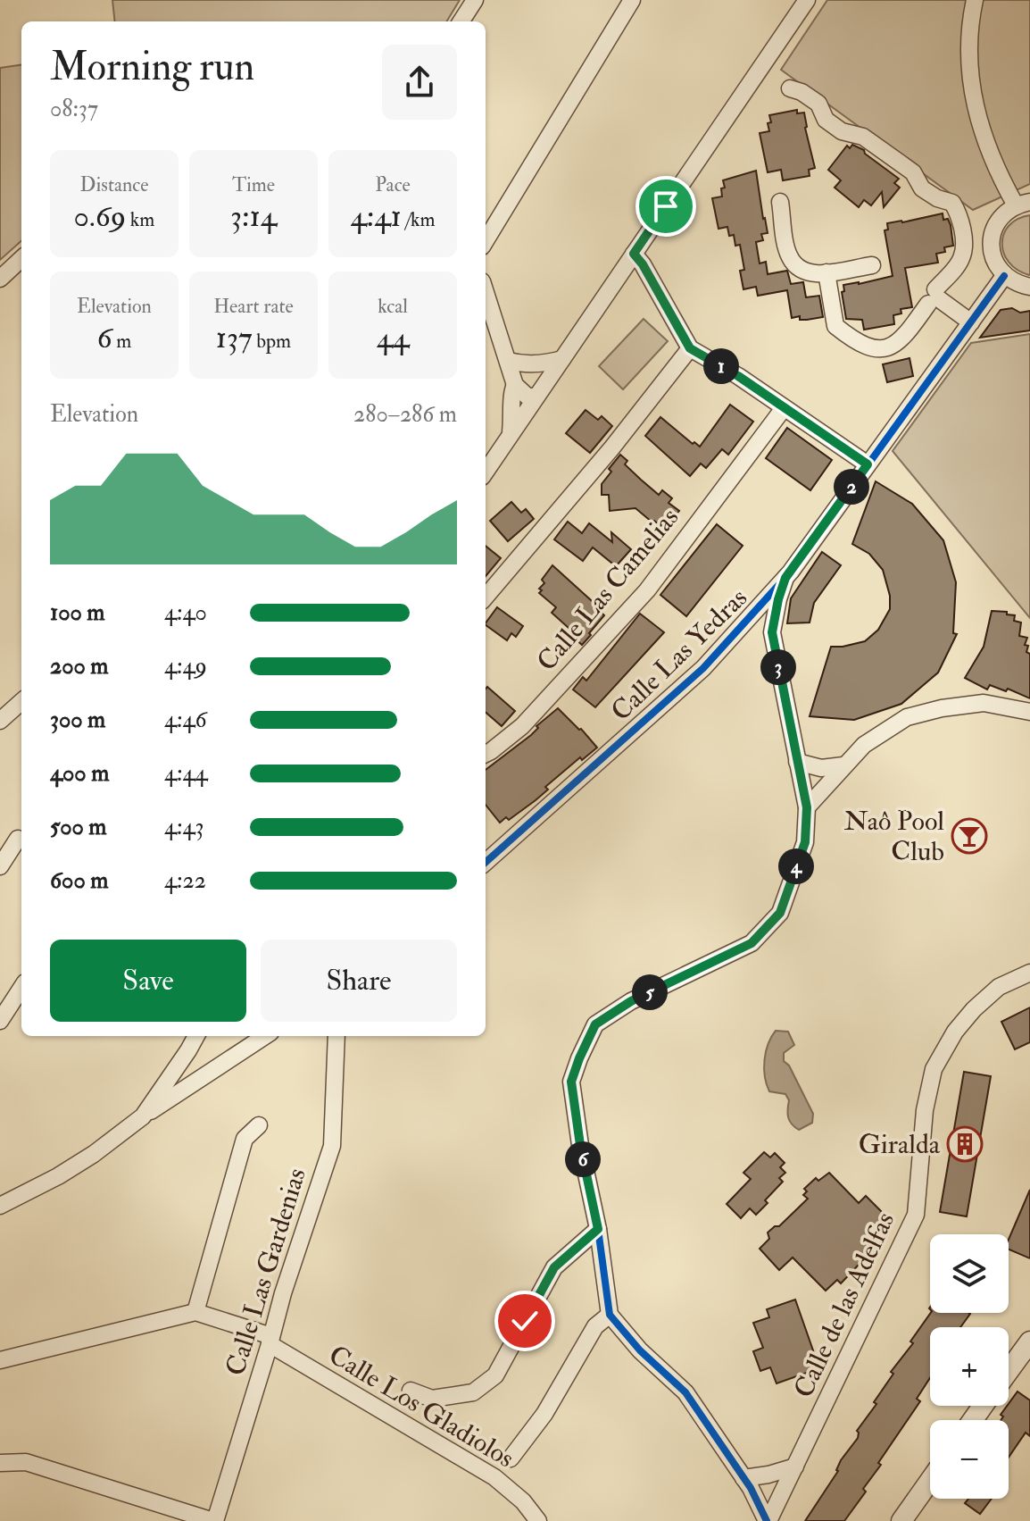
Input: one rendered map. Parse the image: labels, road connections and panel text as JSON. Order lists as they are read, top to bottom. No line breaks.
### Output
{"streets":{"street":["Calle Las Camelias","Calle Las Yedras","Calle Las Gardenias","Calle de las Adelfas","Calle Los Gladiolos"]},"crossings":[["Calle Las Gardenias","Calle Los Gladiolos"]],"places":{"bar":["Naô Pool Club"],"building":["Giralda"]},"page":{"heading":["Morning run","08:37"],"stats":[["Distance","0.69 km"],["Time","3:14"],["Pace","4:41 /km"],["Elevation","6 m"],["Heart rate","137 bpm"],["kcal","44"]],"pins":["1","2","3","4","5","6"],"chart":["Elevation","280–286 m"],"list":[{"name":"100 m","note":"4:40"},{"name":"200 m","note":"4:49"},{"name":"300 m","note":"4:46"},{"name":"400 m","note":"4:44"},{"name":"500 m","note":"4:43"},{"name":"600 m","note":"4:22"}],"buttons":["Save","Share"],"map_buttons":["+","−"]}}
